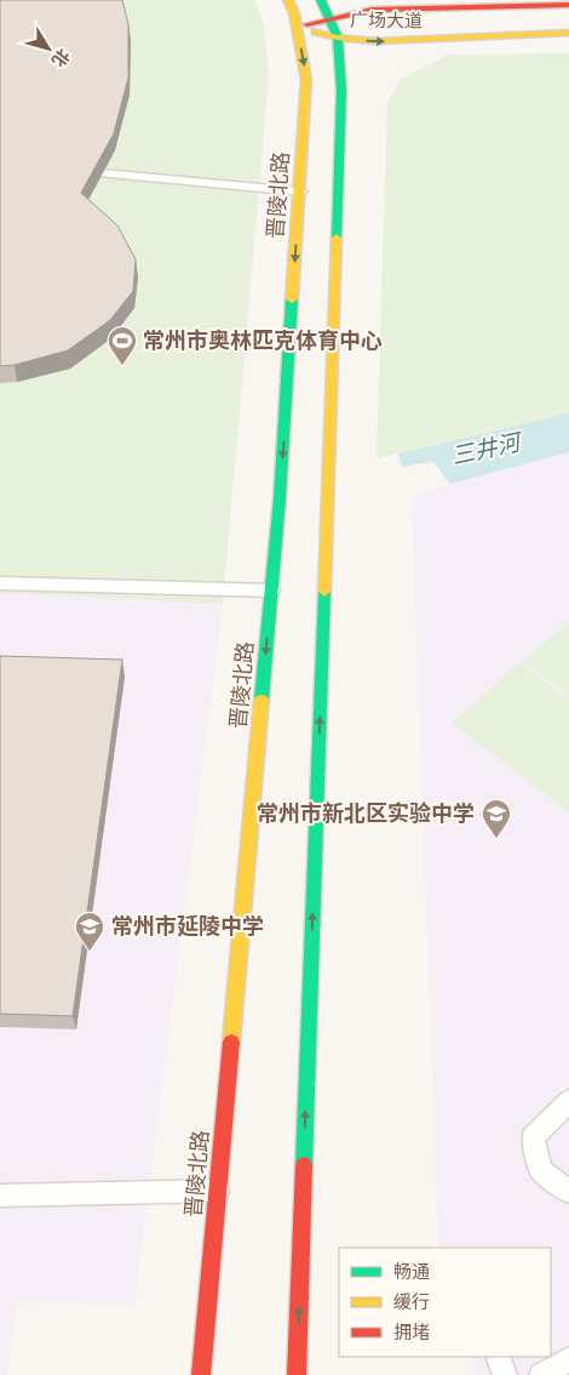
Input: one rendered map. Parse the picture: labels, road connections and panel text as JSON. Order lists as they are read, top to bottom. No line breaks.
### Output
{"streets":{"main road":["广场大道","晋陵北路"]},"crossings":[["广场大道","晋陵北路"]],"water":["三井河"],"places":{"sports":["常州市奥林匹克体育中心"],"school or university":["常州市新北区实验中学","常州市延陵中学"]},"legend":["畅通","缓行","拥堵"],"north":"bottom right"}
